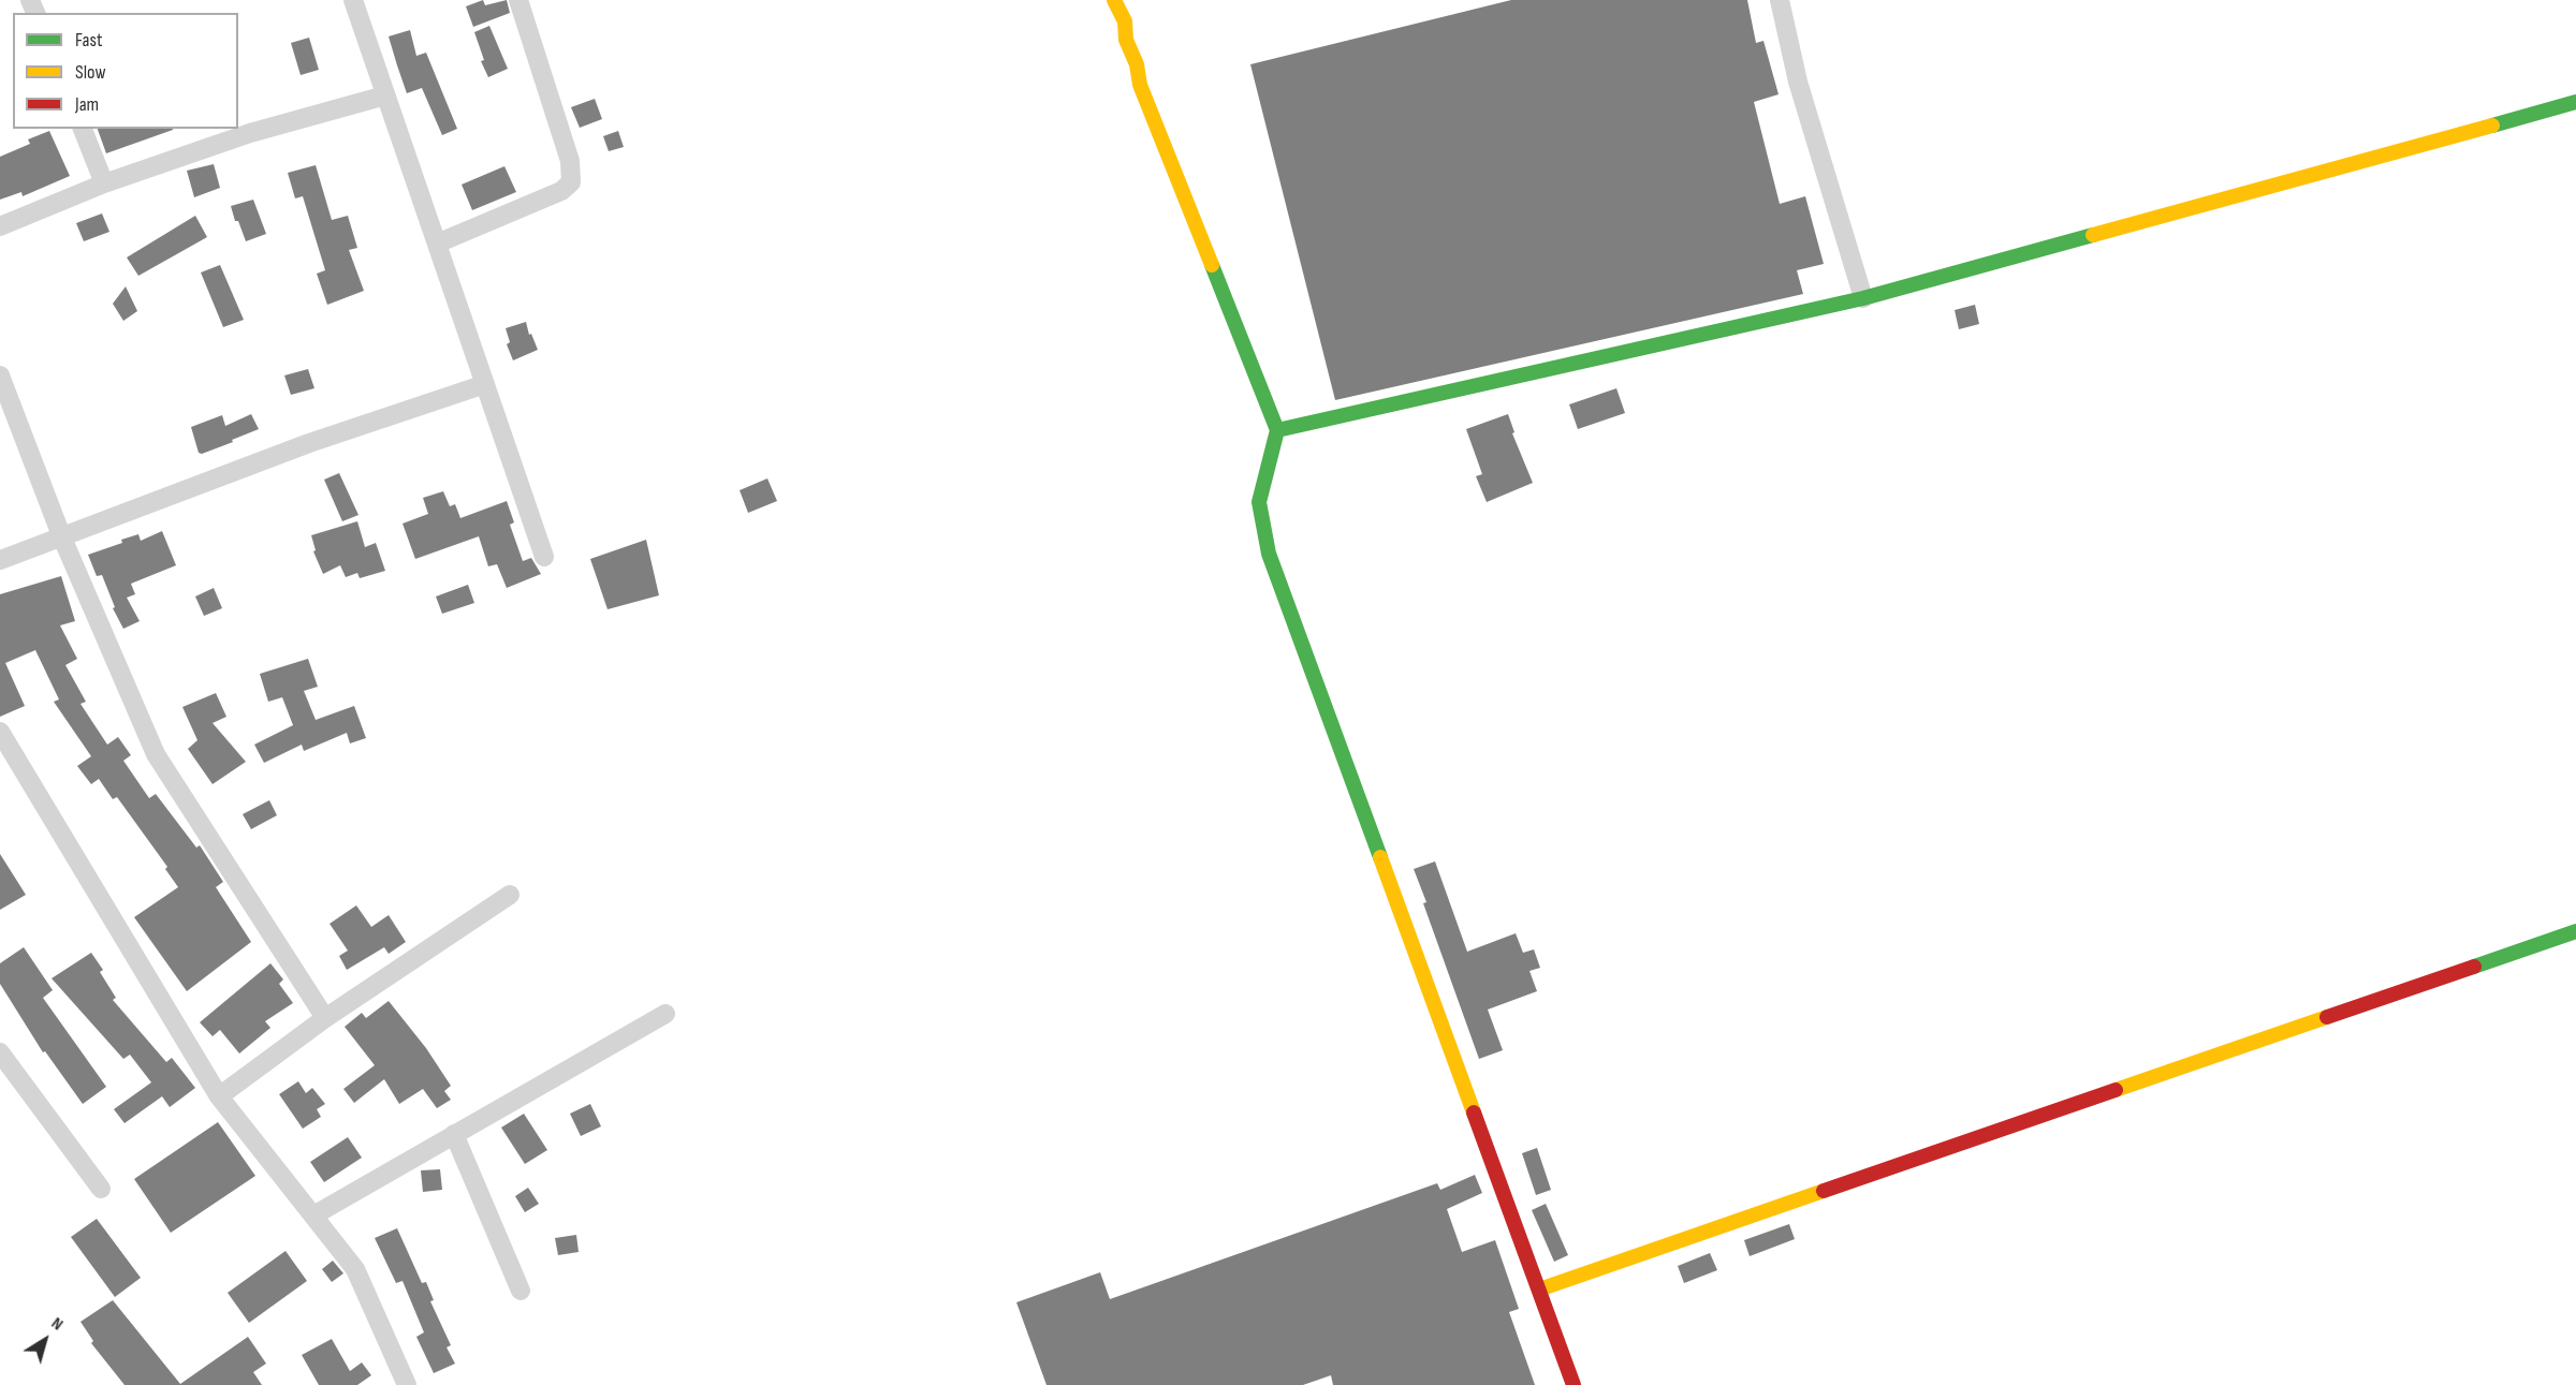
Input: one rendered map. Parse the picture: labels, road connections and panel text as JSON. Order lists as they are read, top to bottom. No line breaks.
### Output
{"legend":["Fast","Slow","Jam"],"north":"top right"}
